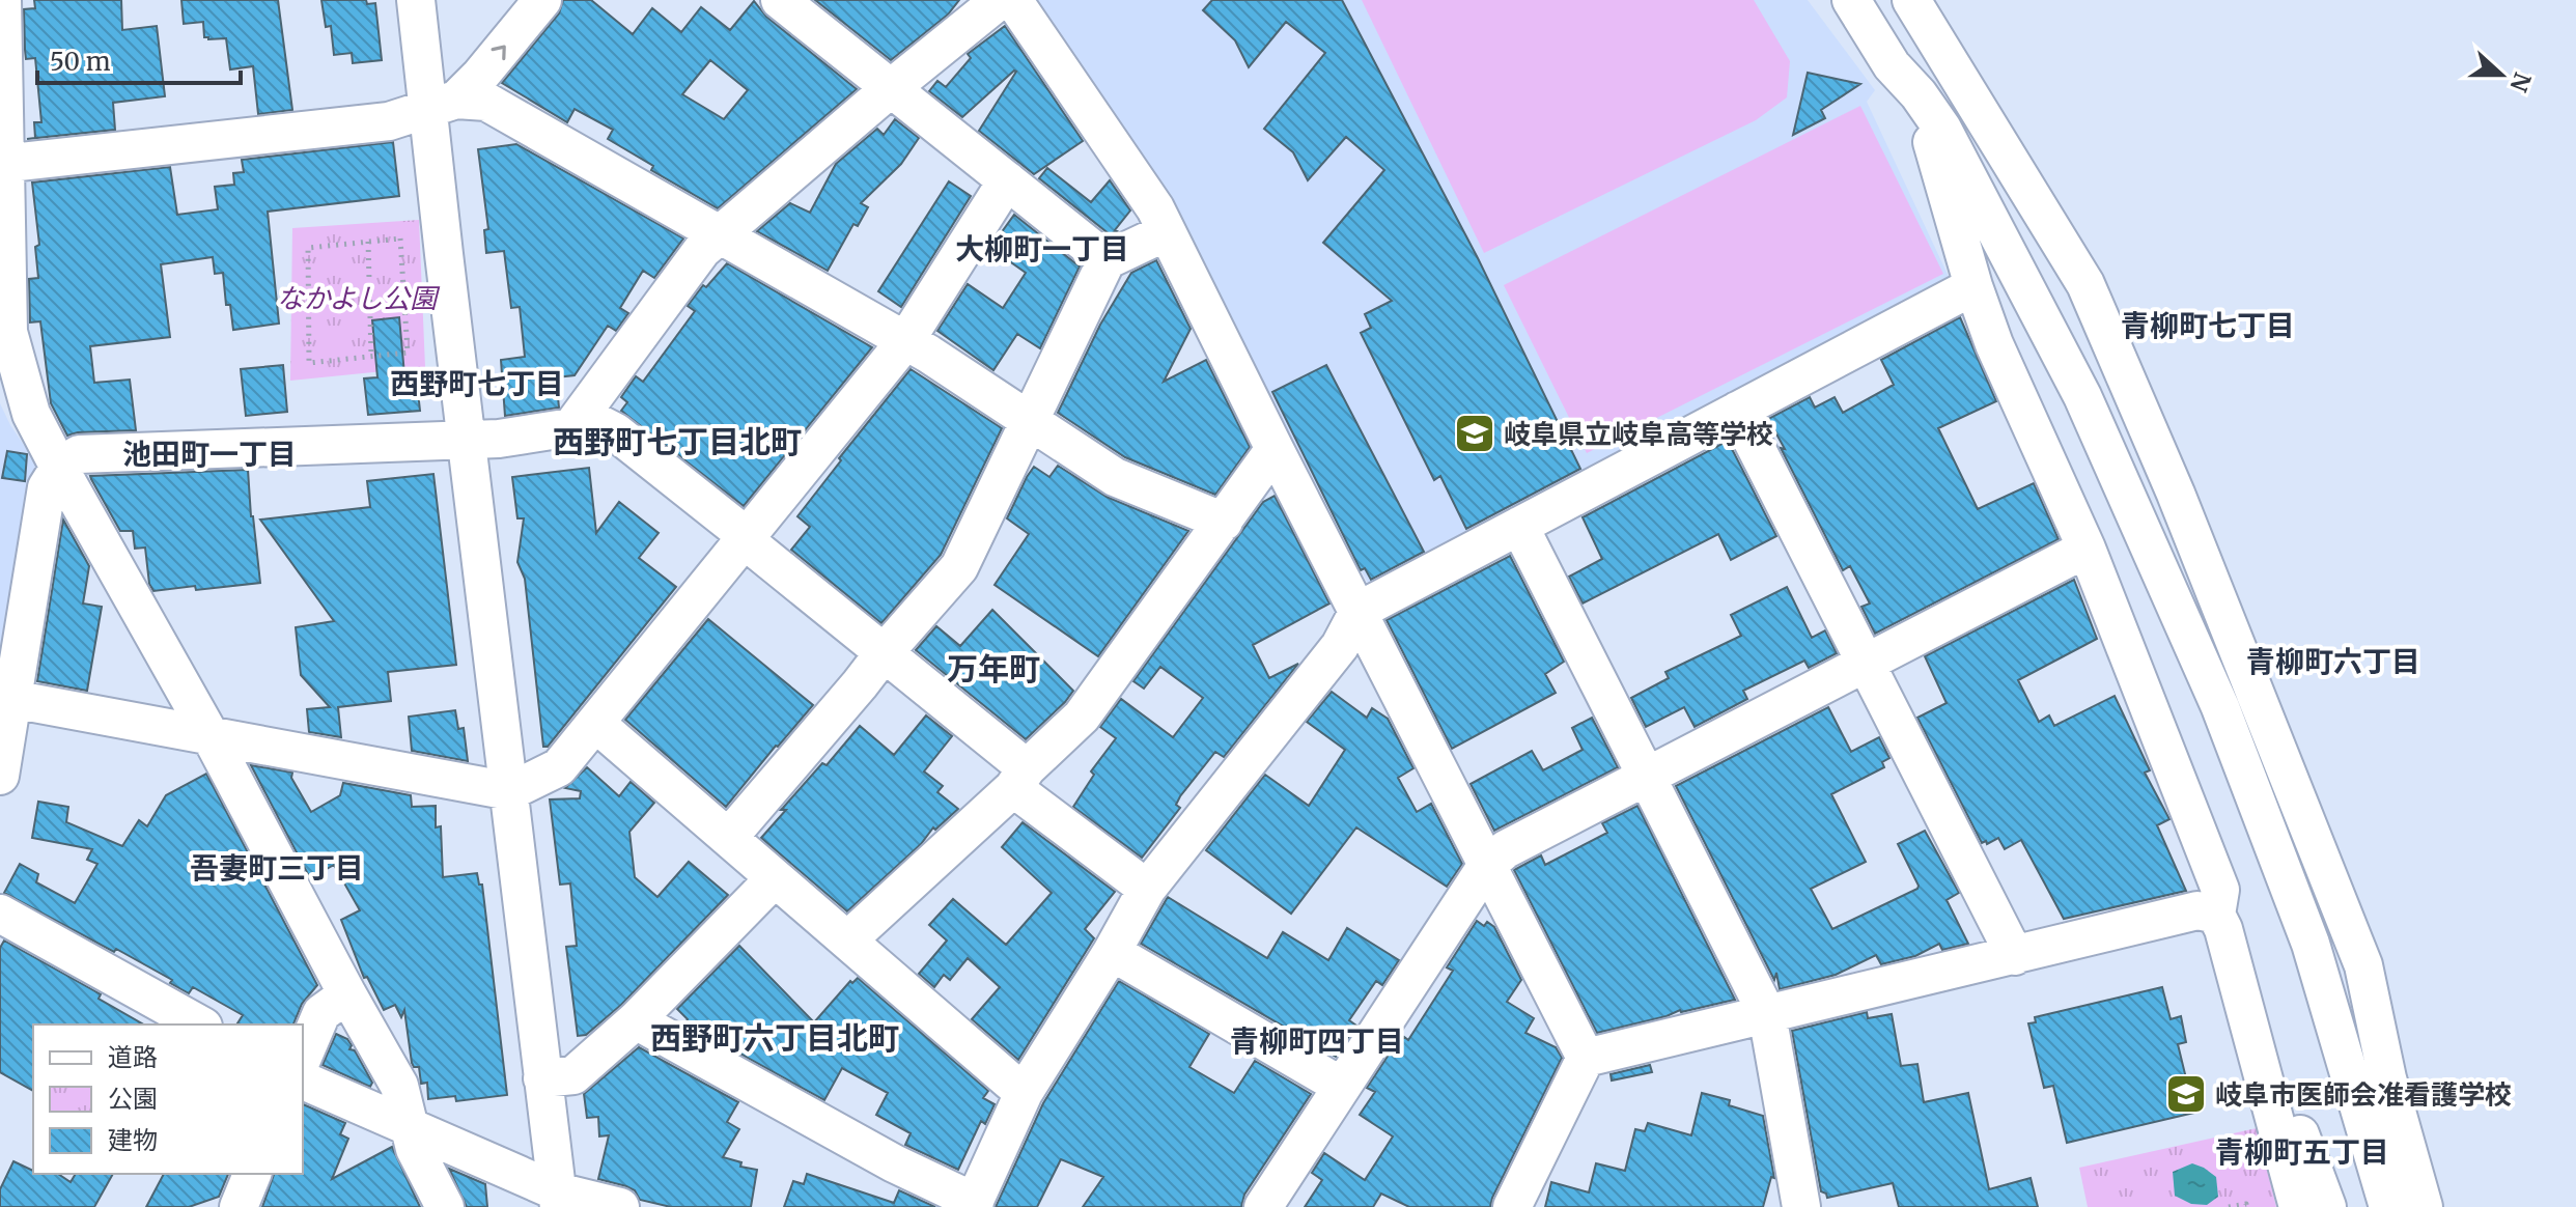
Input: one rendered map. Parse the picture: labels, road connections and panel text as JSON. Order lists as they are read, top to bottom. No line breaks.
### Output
{"districts":["大柳町一丁目","青柳町七丁目","西野町七丁目","西野町七丁目北町","池田町一丁目","青柳町六丁目","万年町","吾妻町三丁目","西野町六丁目北町","青柳町四丁目","青柳町五丁目"],"parks":["なかよし公園"],"places":{"school or university":["岐阜県立岐阜高等学校","岐阜市医師会准看護学校"]},"legend":["道路","公園","建物"],"scale_bar":"50 m","north":"right"}
